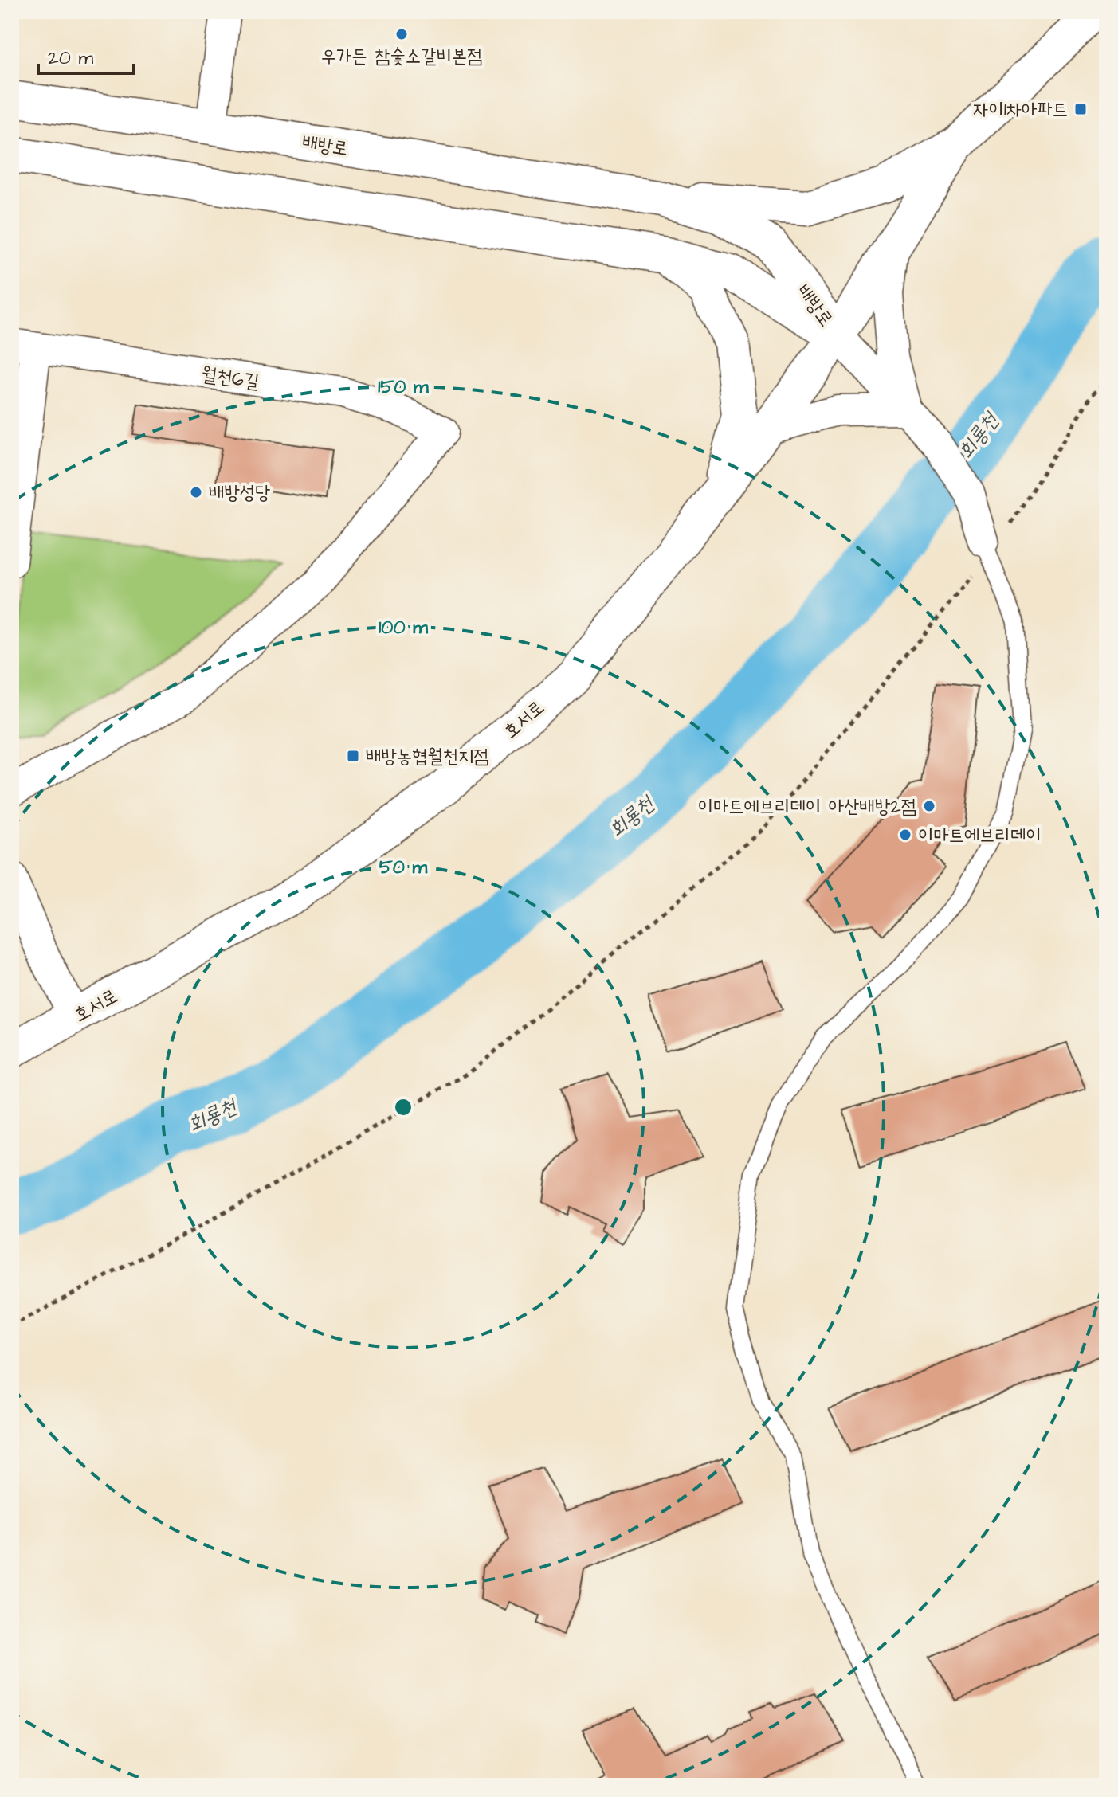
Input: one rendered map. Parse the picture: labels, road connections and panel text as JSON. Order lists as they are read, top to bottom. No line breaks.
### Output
{"streets":{"street":["배방로","월천6길","호서로"]},"crossings":[["배방로","호서로"]],"water":["회룡천"],"places":{"other":["우가든 참숯소갈비본점","배방성당","이마트에브리데이 아산배방2점","이마트에브리데이"],"transit":["자이1차아파트","배방농협월천지점"]},"scale_bar":"20 m","rings":["150 m","100 m","50 m"]}
